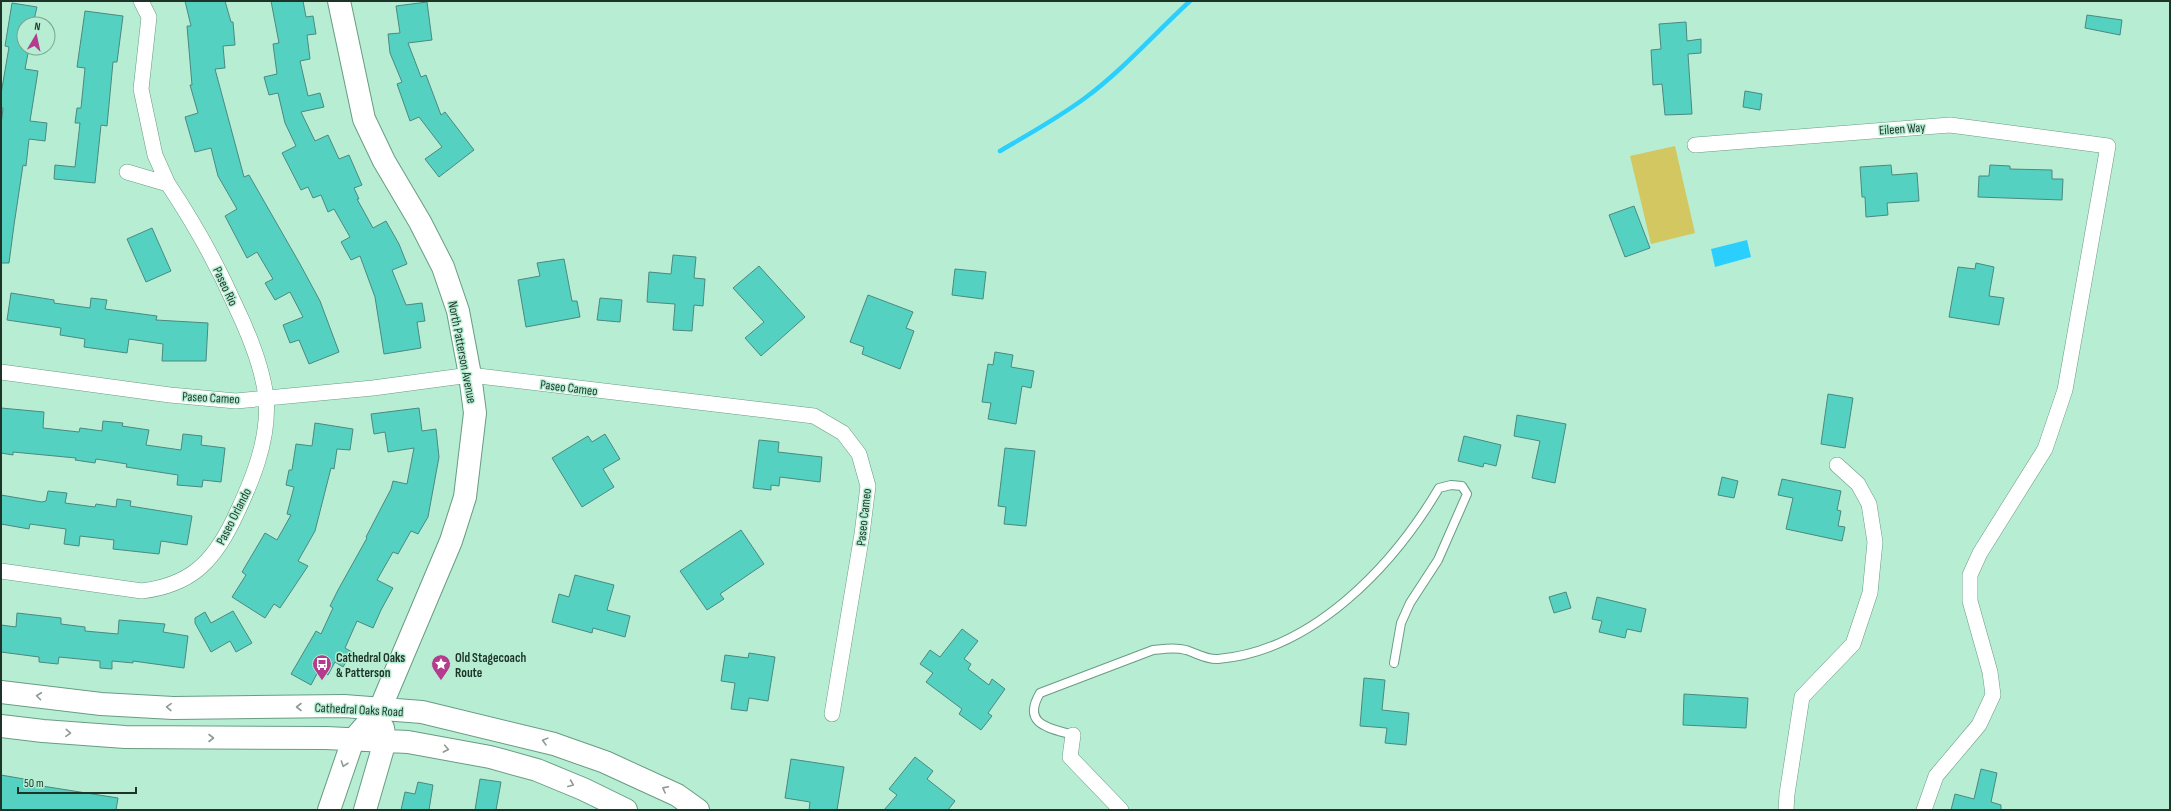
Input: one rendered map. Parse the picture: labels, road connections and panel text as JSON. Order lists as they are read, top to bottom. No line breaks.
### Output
{"streets":{"main road":["North Patterson Avenue","Cathedral Oaks Road"],"street":["Eileen Way","Paseo Rio","Paseo Cameo","Paseo Orlando"]},"crossings":[["Paseo Rio","Paseo Cameo"],["Paseo Rio","Paseo Orlando"],["North Patterson Avenue","Paseo Cameo"],["North Patterson Avenue","Cathedral Oaks Road"],["Paseo Cameo","Paseo Orlando"]],"places":{"bus stop":["Cathedral Oaks & Patterson"],"place":["Old Stagecoach Route"]},"scale_bar":"50 m","north":"top"}
